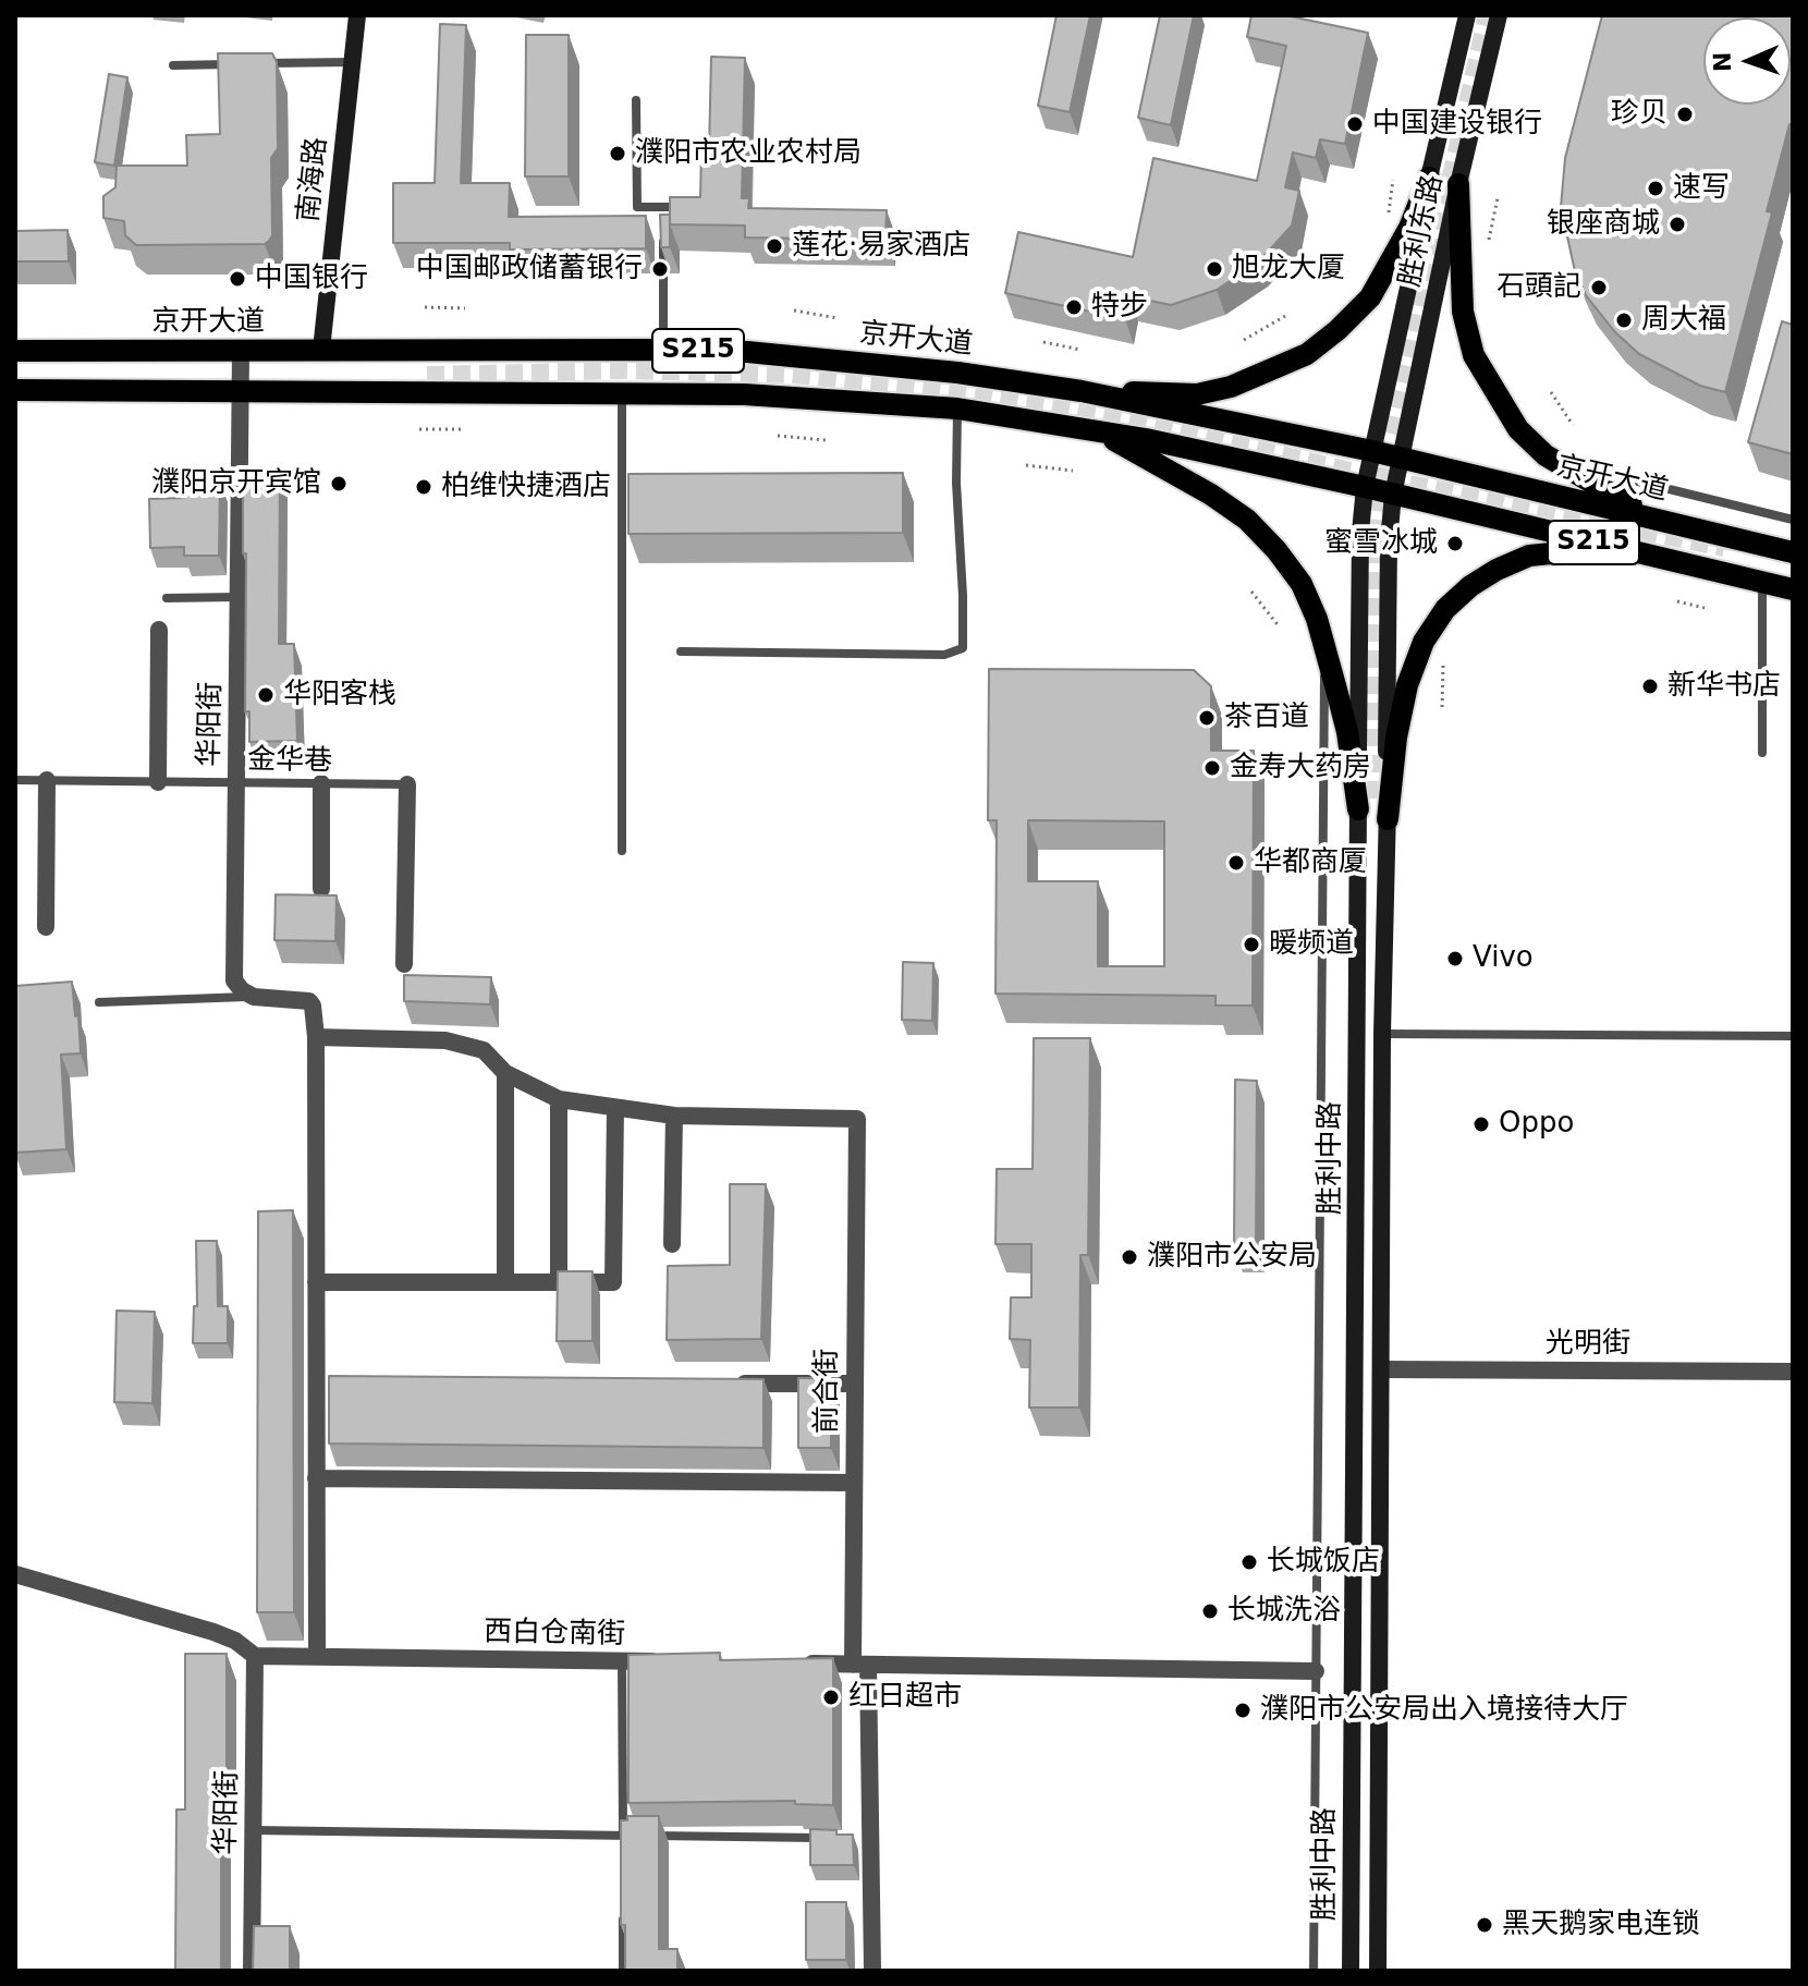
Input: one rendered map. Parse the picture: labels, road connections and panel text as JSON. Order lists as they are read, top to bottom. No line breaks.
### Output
{"streets":{"main road":["南海路","胜利东路","京开大道","S215","胜利中路"],"street":["华阳街","光明街","前合街","西白仓南街"],"lane":["金华巷"]},"crossings":[["南海路","京开大道"],["胜利东路","京开大道"],["胜利东路","胜利中路"],["京开大道","华阳街"],["京开大道","胜利中路"],["S215","华阳街"],["S215","胜利中路"],["华阳街","金华巷"],["华阳街","西白仓南街"],["胜利中路","光明街"]],"places":["珍贝","中国建设银行","濮阳市农业农村局","速写","银座商城","莲花·易家酒店","中国邮政储蓄银行","旭龙大厦","中国银行","石頭記","特步","周大福","濮阳京开宾馆","柏维快捷酒店","蜜雪冰城","新华书店","华阳客栈","茶百道","金寿大药房","华都商厦","暖频道","Vivo","Oppo","濮阳市公安局","长城饭店","长城洗浴","红日超市","濮阳市公安局出入境接待大厅","黑天鹅家电连锁"],"north":"left"}
